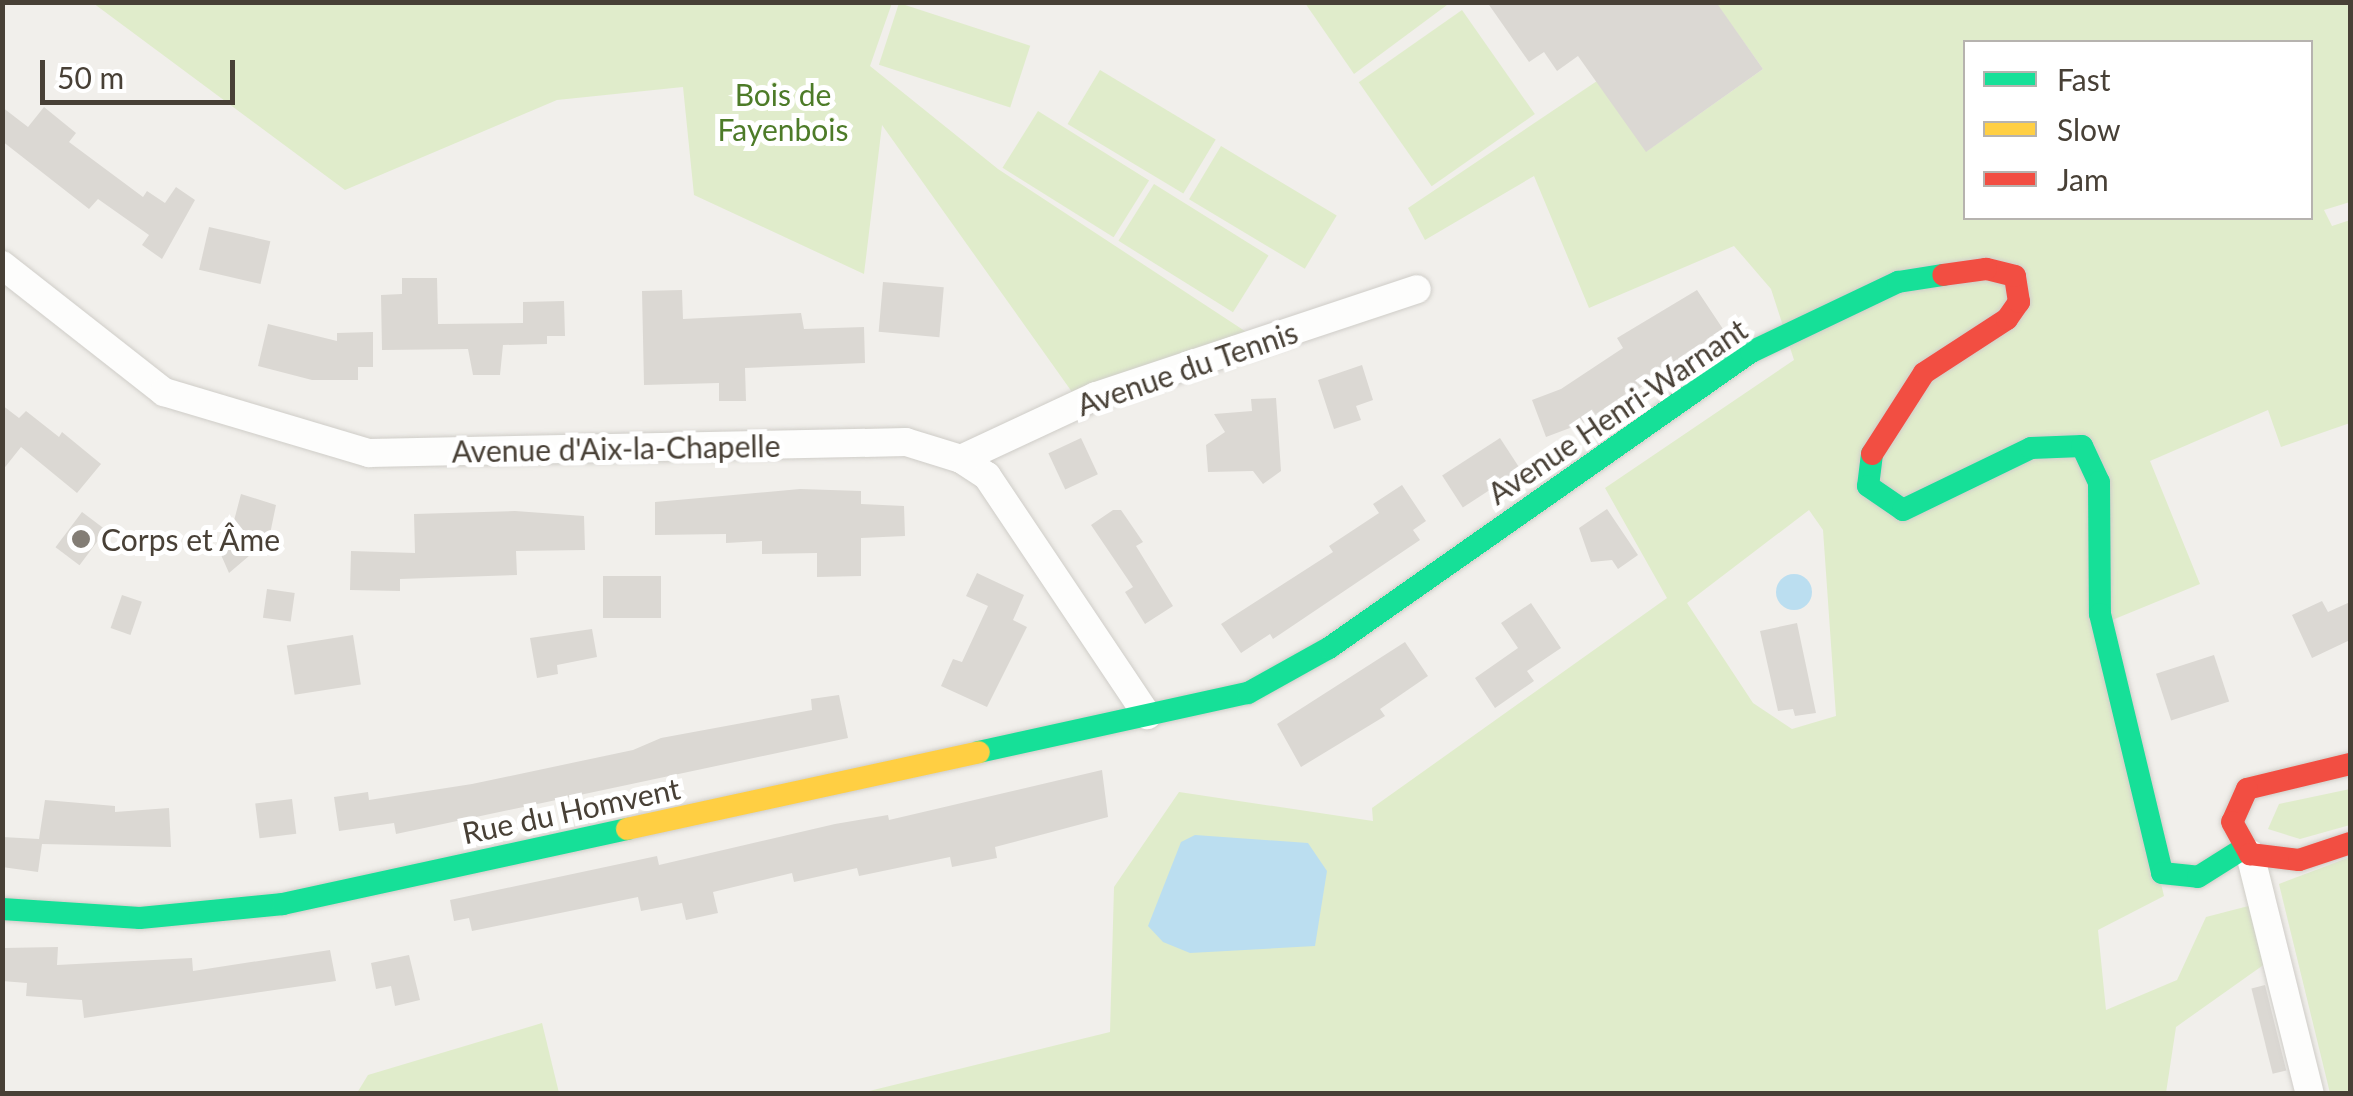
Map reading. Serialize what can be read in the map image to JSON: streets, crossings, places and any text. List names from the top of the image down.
{
  "streets": {
    "street": [
      "Avenue du Tennis",
      "Avenue Henri-Warnant",
      "Avenue d'Aix-la-Chapelle",
      "Rue du Homvent"
    ]
  },
  "crossings": [
    ["Avenue du Tennis", "Avenue d'Aix-la-Chapelle"],
    ["Avenue Henri-Warnant", "Avenue d'Aix-la-Chapelle"],
    ["Avenue Henri-Warnant", "Rue du Homvent"],
    ["Avenue d'Aix-la-Chapelle", "Rue du Homvent"]
  ],
  "parks": ["Bois de Fayenbois"],
  "places": ["Corps et Âme"],
  "legend": ["Fast", "Slow", "Jam"],
  "scale_bar": "50 m"
}
